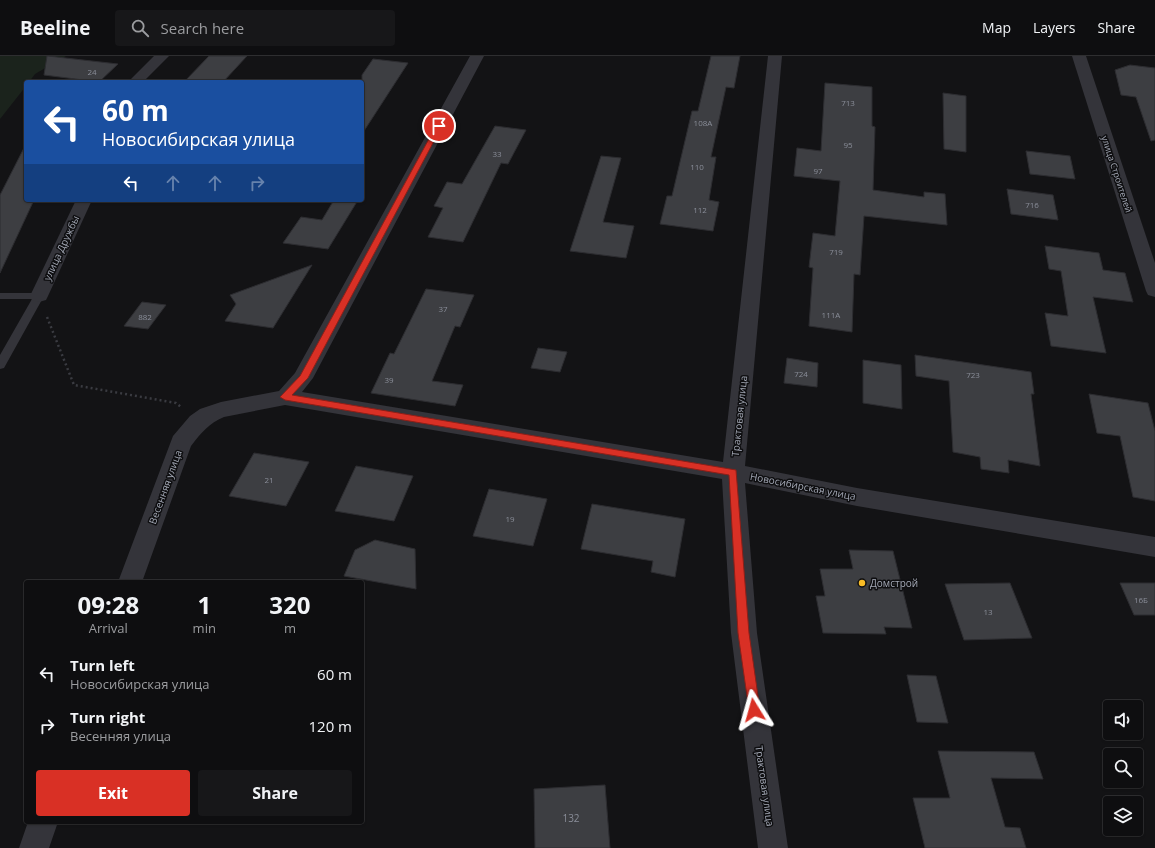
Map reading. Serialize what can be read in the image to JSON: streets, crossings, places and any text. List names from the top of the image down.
{
  "streets": {
    "street": [
      "улица Строителей",
      "улица Дружбы",
      "Трактовая улица",
      "Новосибирская улица",
      "Весенняя улица"
    ]
  },
  "crossings": [
    ["Трактовая улица", "Новосибирская улица"],
    ["Новосибирская улица", "Весенняя улица"]
  ],
  "places": ["Домстрой"],
  "house_numbers": [
    "24",
    "713",
    "108А",
    "95",
    "33",
    "110",
    "97",
    "716",
    "112",
    "719",
    "37",
    "111А",
    "882",
    "724",
    "723",
    "39",
    "21",
    "19",
    "16Б",
    "13",
    "132"
  ],
  "page": {
    "header": "Beeline",
    "search": "Search here",
    "nav": ["Map", "Layers", "Share"],
    "turn": ["60 m", "Новосибирская улица"],
    "eta": [
      "09:28",
      "Arrival",
      "1",
      "min",
      "320",
      "m"
    ],
    "list": [
      {
        "name": "Turn left",
        "note": "Новосибирская улица",
        "value": "60 m"
      },
      {
        "name": "Turn right",
        "note": "Весенняя улица",
        "value": "120 m"
      }
    ],
    "buttons": ["Exit", "Share"]
  }
}
